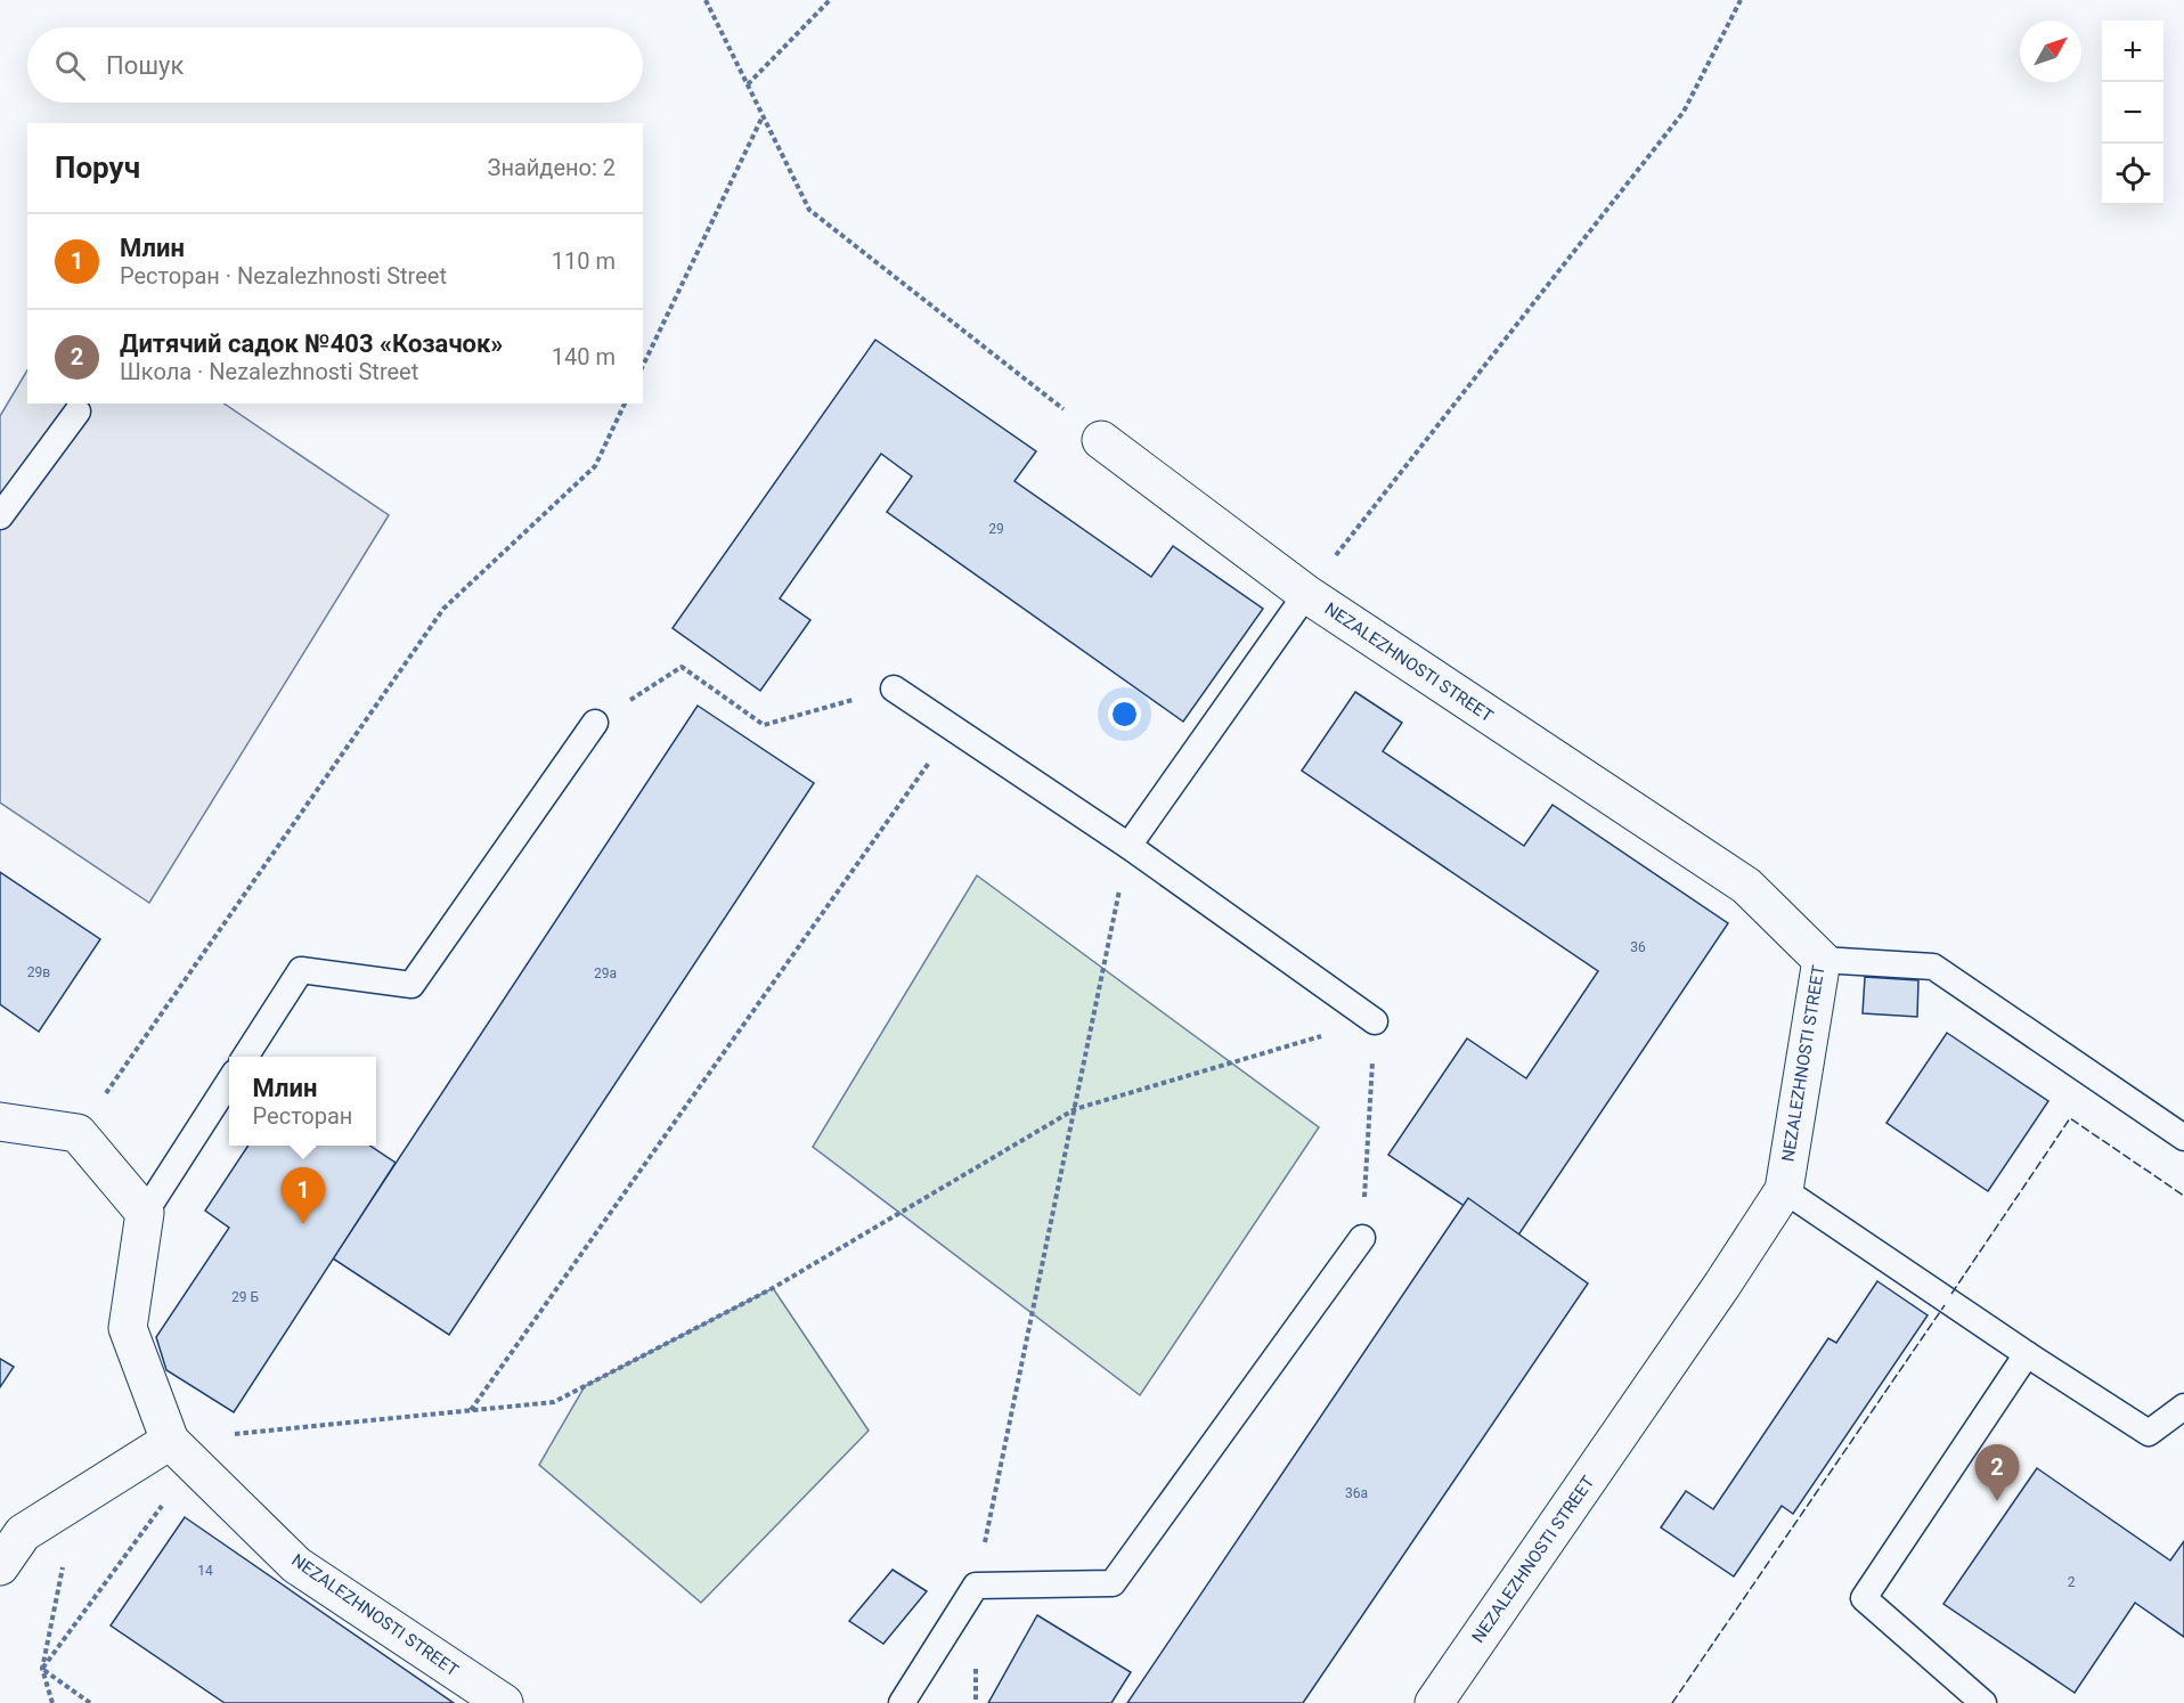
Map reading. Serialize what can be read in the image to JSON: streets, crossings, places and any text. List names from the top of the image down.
{
  "streets": {
    "street": ["NEZALEZHNOSTI STREET"]
  },
  "house_numbers": [
    "29",
    "36",
    "29в",
    "29а",
    "29 Б",
    "36а",
    "14",
    "2"
  ],
  "north": "top right",
  "page": {
    "map_buttons": ["+", "−"],
    "search": "Пошук",
    "heading": ["Поруч", "Знайдено: 2"],
    "list": [
      {
        "mark": "1",
        "name": "Млин",
        "note": "Ресторан · Nezalezhnosti Street",
        "value": "110 m"
      },
      {
        "mark": "2",
        "name": "Дитячий садок №403 «Козачок»",
        "note": "Школа · Nezalezhnosti Street",
        "value": "140 m"
      }
    ],
    "popup": ["Млин", "Ресторан"],
    "pins": ["1", "2"]
  }
}
